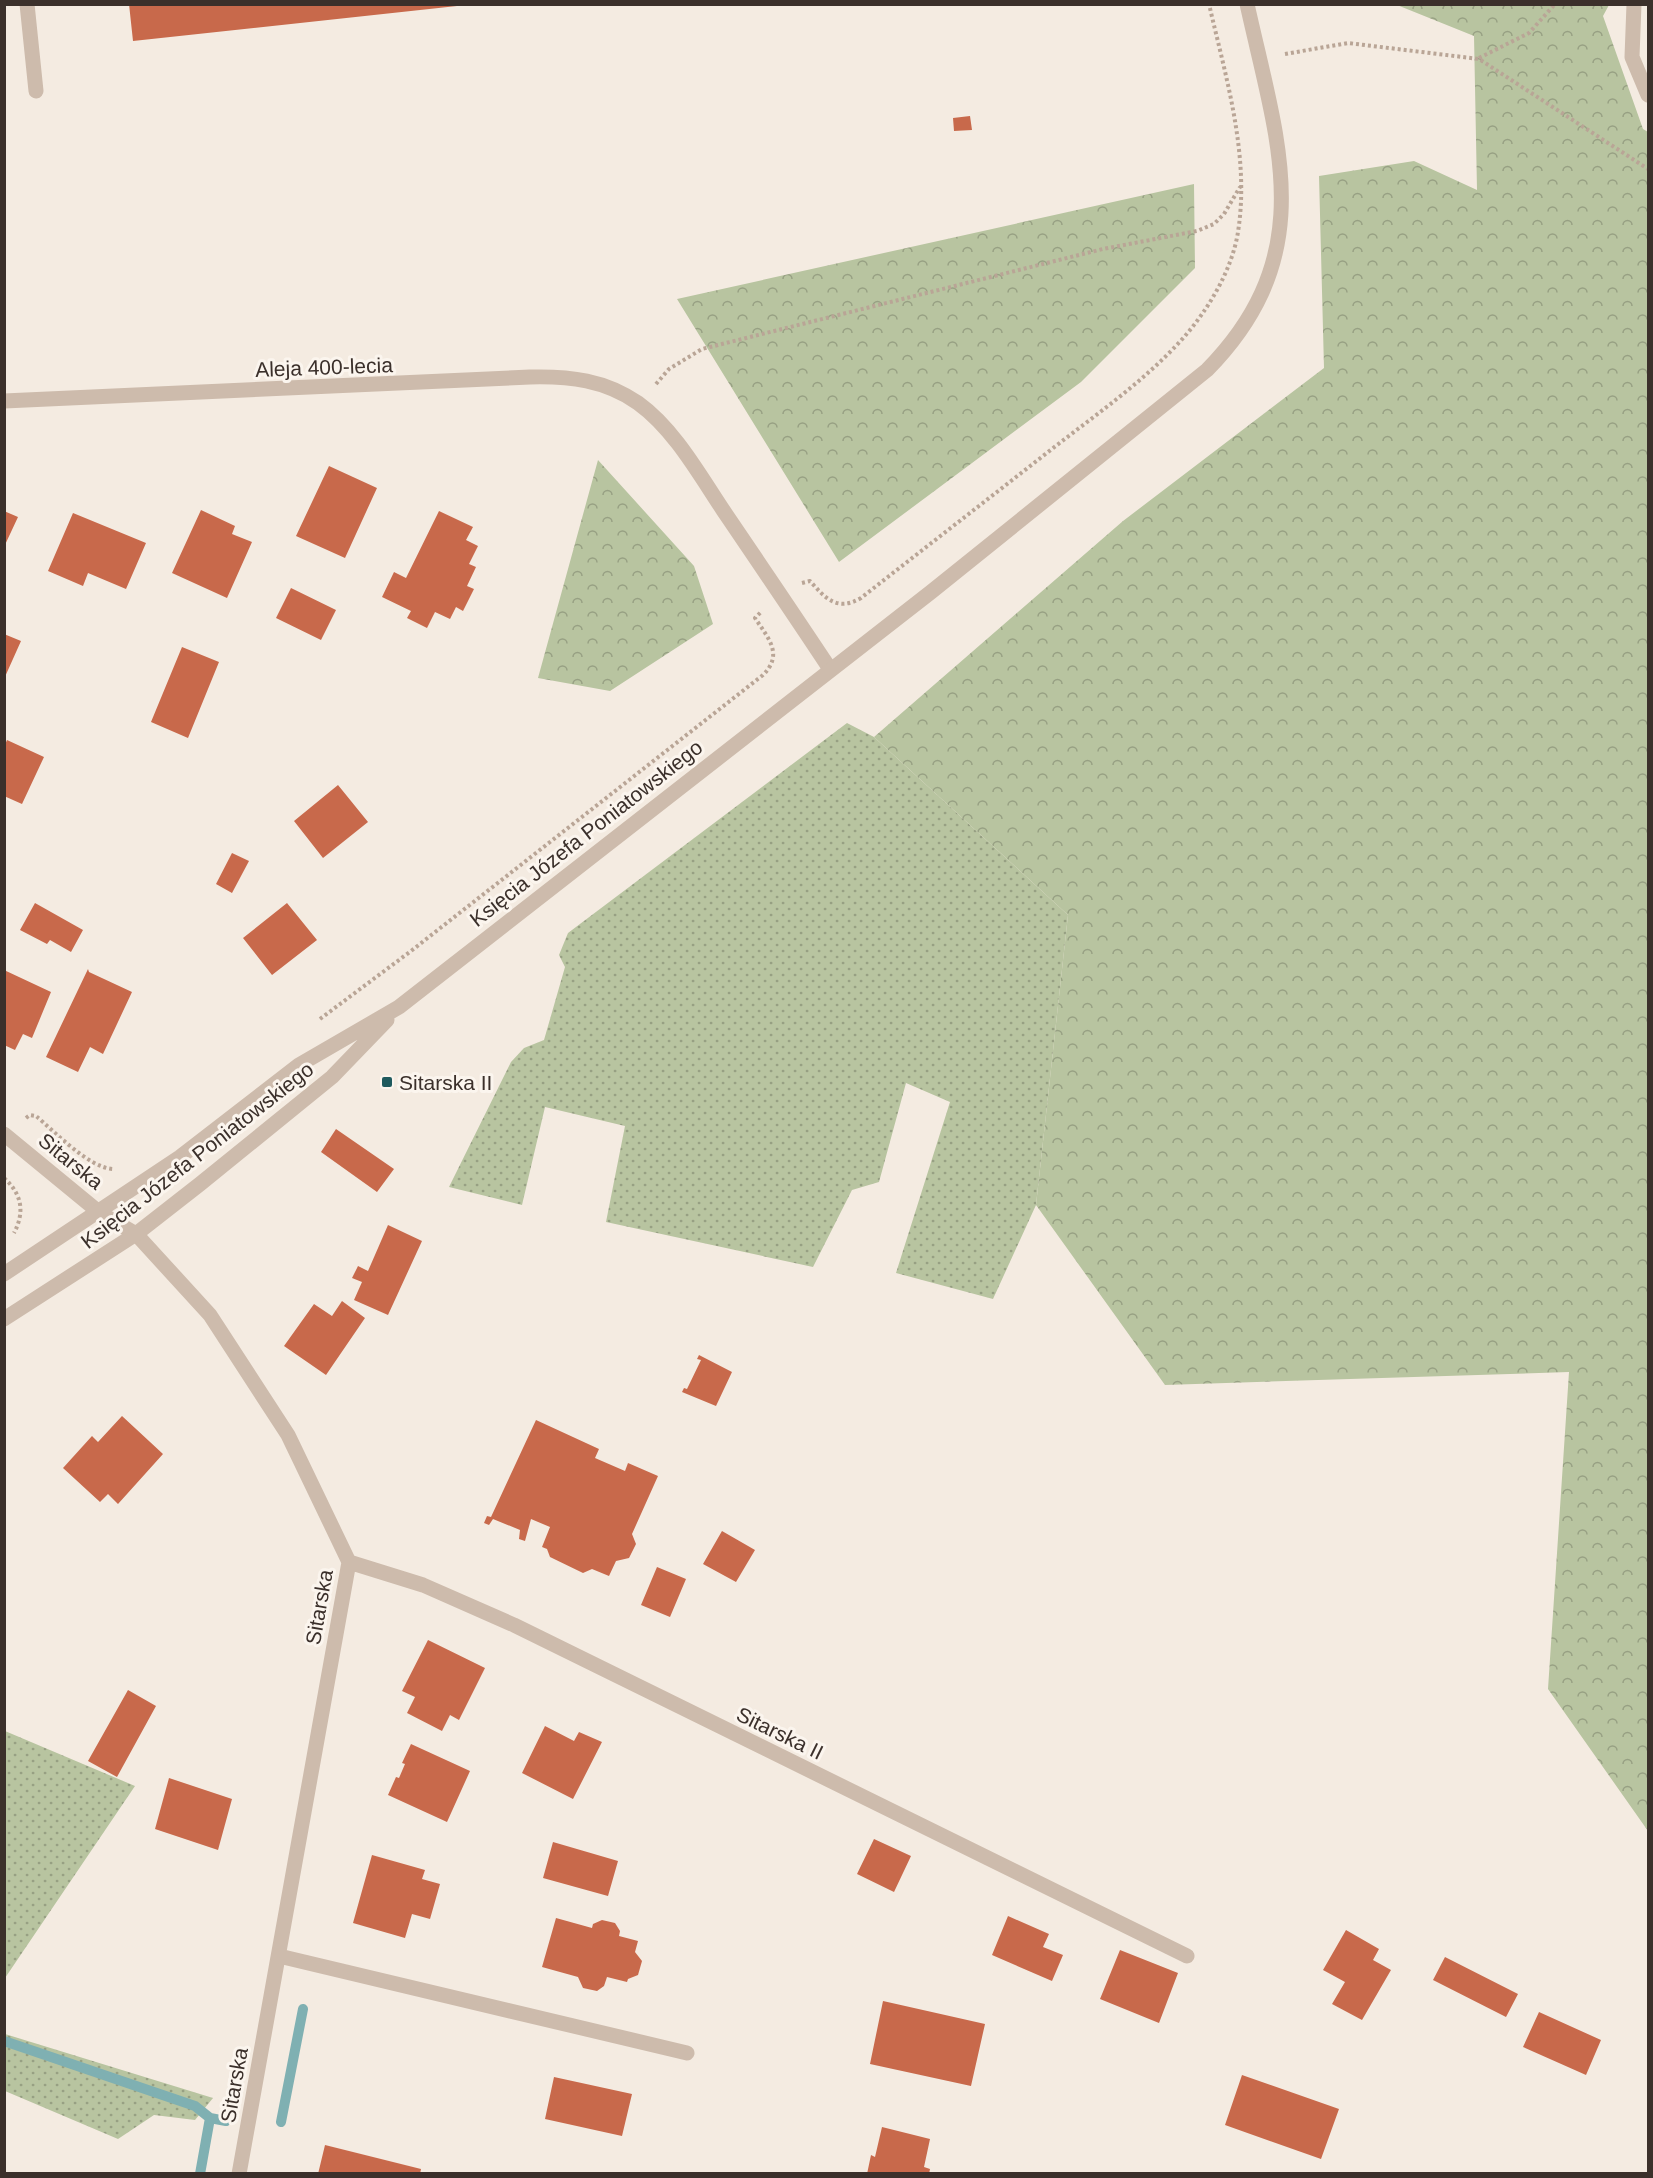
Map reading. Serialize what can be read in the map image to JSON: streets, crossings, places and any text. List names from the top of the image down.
{
  "streets": {
    "street": [
      "Aleja 400-lecia",
      "Księcia Józefa Poniatowskiego",
      "Sitarska",
      "Sitarska II"
    ]
  },
  "crossings": [
    ["Aleja 400-lecia", "Księcia Józefa Poniatowskiego"],
    ["Księcia Józefa Poniatowskiego", "Sitarska"],
    ["Sitarska", "Sitarska II"]
  ],
  "places": {
    "transit": ["Sitarska II"]
  }
}
